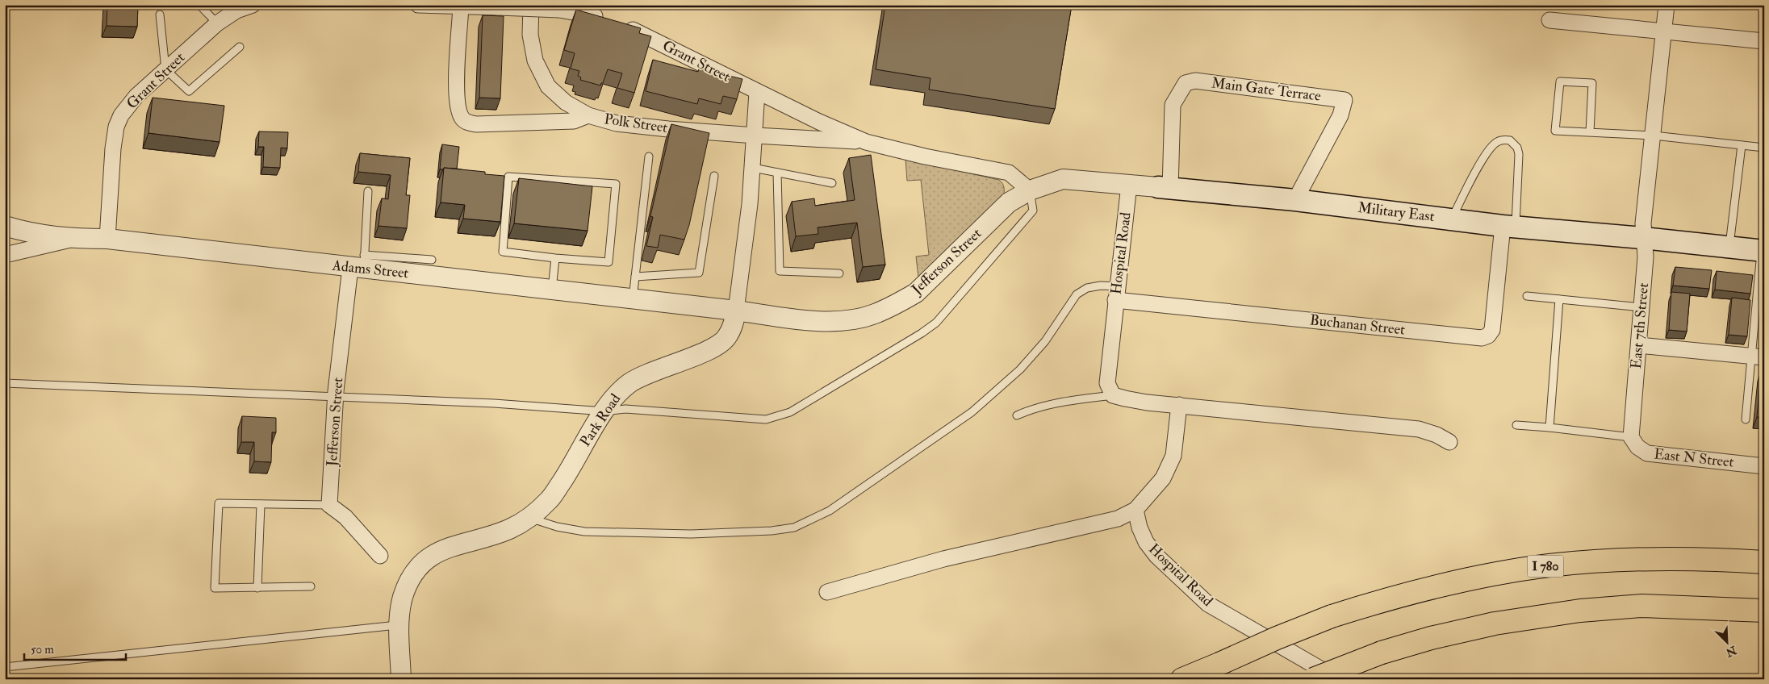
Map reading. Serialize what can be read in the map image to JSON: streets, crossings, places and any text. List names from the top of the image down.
{
  "streets": {
    "highway": ["I 780"],
    "main road": ["Military East"],
    "street": [
      "Grant Street",
      "Main Gate Terrace",
      "Polk Street",
      "Hospital Road",
      "Jefferson Street",
      "Adams Street",
      "Buchanan Street",
      "East 7th Street",
      "Park Road",
      "East N Street"
    ]
  },
  "crossings": [
    ["Grant Street", "Polk Street"],
    ["Grant Street", "Military East"],
    ["Grant Street", "Jefferson Street"],
    ["Grant Street", "Adams Street"],
    ["Grant Street", "Park Road"],
    ["Main Gate Terrace", "Military East"],
    ["Polk Street", "Park Road"],
    ["Military East", "Hospital Road"],
    ["Military East", "Jefferson Street"],
    ["Military East", "Buchanan Street"],
    ["Military East", "East 7th Street"],
    ["Hospital Road", "Buchanan Street"],
    ["Jefferson Street", "Adams Street"],
    ["Jefferson Street", "Park Road"],
    ["Adams Street", "Park Road"],
    ["East 7th Street", "East N Street"]
  ],
  "scale_bar": "50 m",
  "north": "bottom right"
}
